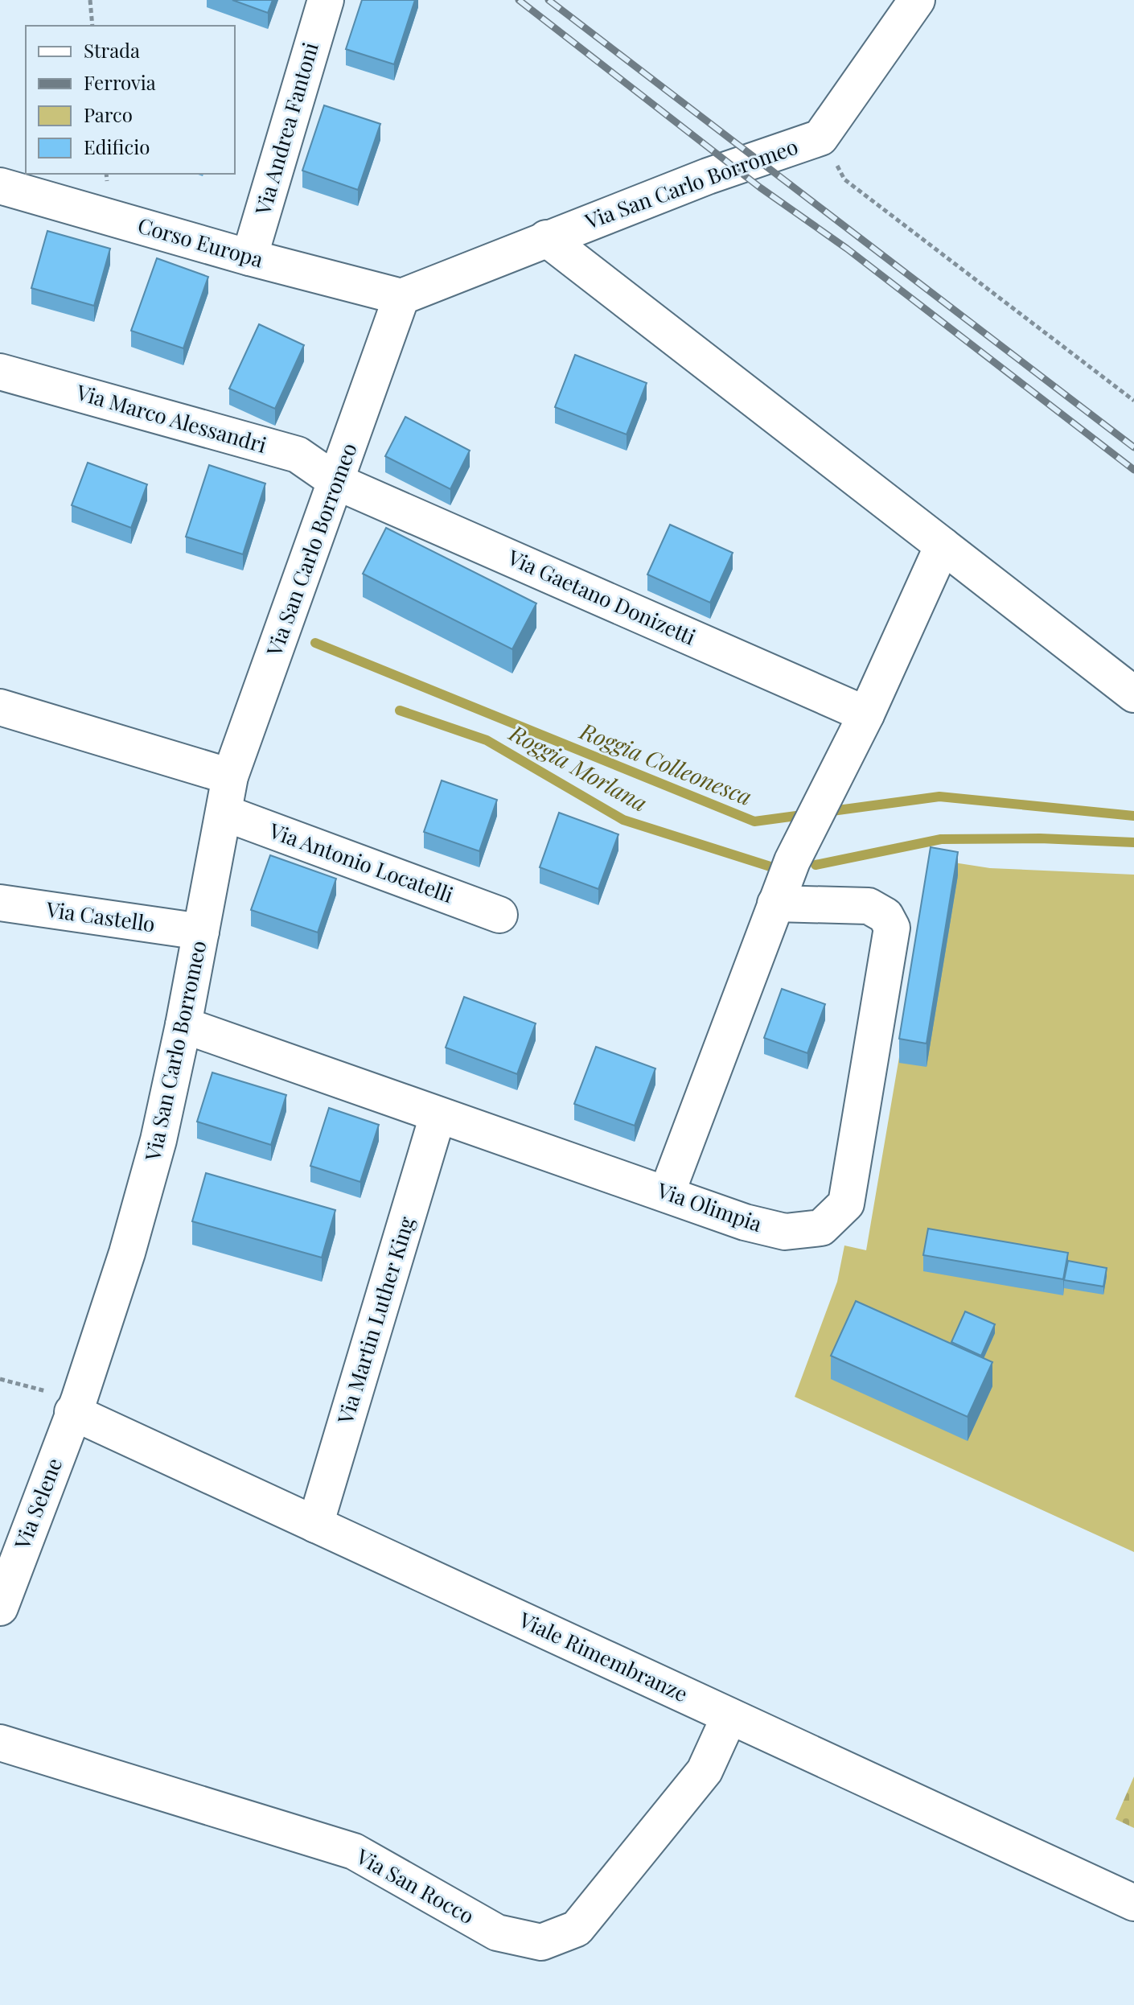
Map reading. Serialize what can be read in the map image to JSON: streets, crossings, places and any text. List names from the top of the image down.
{
  "streets": {
    "street": [
      "Via Andrea Fantoni",
      "Via San Carlo Borromeo",
      "Corso Europa",
      "Via Marco Alessandri",
      "Via Gaetano Donizetti",
      "Via Antonio Locatelli",
      "Via Castello",
      "Via Olimpia",
      "Via Martin Luther King",
      "Via Selene",
      "Viale Rimembranze",
      "Via San Rocco"
    ]
  },
  "crossings": [
    ["Via Andrea Fantoni", "Corso Europa"],
    ["Via San Carlo Borromeo", "Corso Europa"],
    ["Via San Carlo Borromeo", "Via Marco Alessandri"],
    ["Via San Carlo Borromeo", "Via Gaetano Donizetti"],
    ["Via San Carlo Borromeo", "Via Antonio Locatelli"],
    ["Via San Carlo Borromeo", "Via Castello"],
    ["Via San Carlo Borromeo", "Via Olimpia"],
    ["Via San Carlo Borromeo", "Via Selene"],
    ["Via San Carlo Borromeo", "Viale Rimembranze"],
    ["Via Marco Alessandri", "Via Gaetano Donizetti"],
    ["Via Olimpia", "Via Martin Luther King"],
    ["Via Martin Luther King", "Viale Rimembranze"],
    ["Via Selene", "Viale Rimembranze"],
    ["Viale Rimembranze", "Via San Rocco"]
  ],
  "water": ["Roggia Colleonesca", "Roggia Morlana"],
  "legend": [
    "Strada",
    "Ferrovia",
    "Parco",
    "Edificio"
  ]
}
